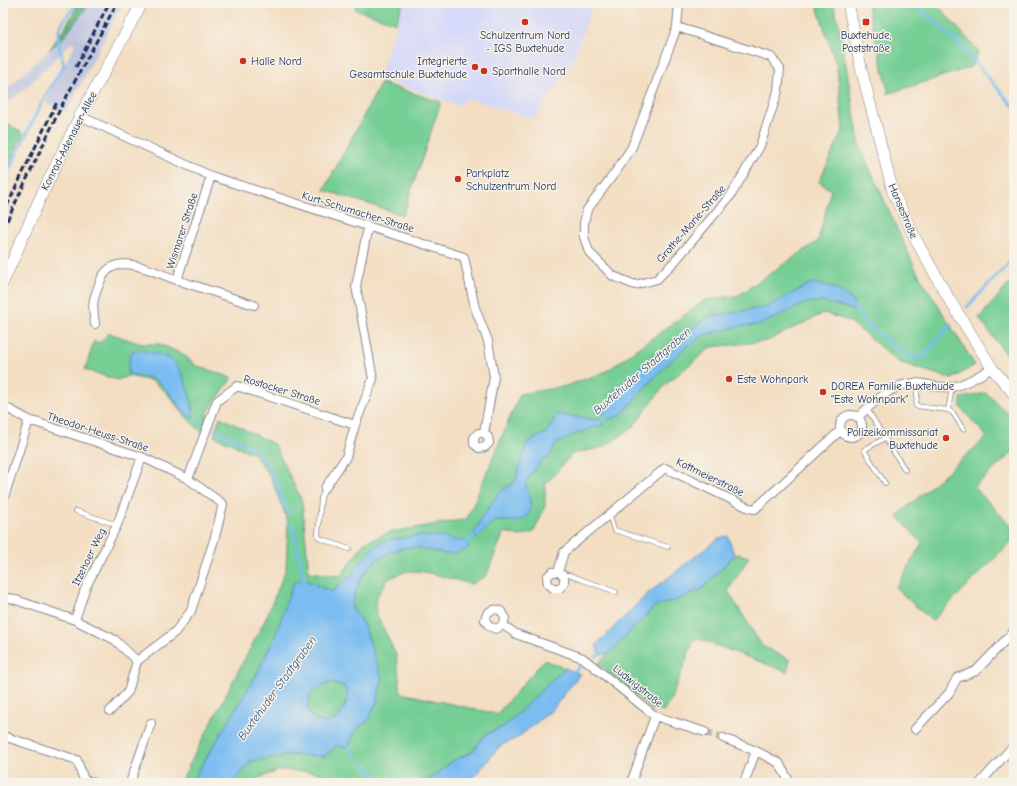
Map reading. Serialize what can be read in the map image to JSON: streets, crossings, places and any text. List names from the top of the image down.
{
  "streets": {
    "street": [
      "Konrad-Adenauer-Allee",
      "Hansestraße",
      "Kurt-Schumacher-Straße",
      "Grothe-Marie-Straße",
      "Wismarer Straße",
      "Rostocker Straße",
      "Theodor-Heuss-Straße",
      "Kottmeierstraße",
      "Itzehoer Weg",
      "Ludwigstraße"
    ]
  },
  "crossings": [
    ["Konrad-Adenauer-Allee", "Kurt-Schumacher-Straße"],
    ["Kurt-Schumacher-Straße", "Wismarer Straße"],
    ["Rostocker Straße", "Theodor-Heuss-Straße"],
    ["Theodor-Heuss-Straße", "Itzehoer Weg"]
  ],
  "water": ["Buxtehuder Stadtgraben"],
  "places": {
    "other": [
      "Schulzentrum Nord - IGS Buxtehude",
      "Halle Nord",
      "Integrierte Gesamtschule Buxtehude",
      "Sporthalle Nord",
      "Parkplatz Schulzentrum Nord",
      "Este Wohnpark",
      "DOREA Familie Buxtehude \"Este Wohnpark\"",
      "Polizeikommissariat Buxtehude"
    ],
    "transit": ["Buxtehude, Poststraße"]
  }
}
